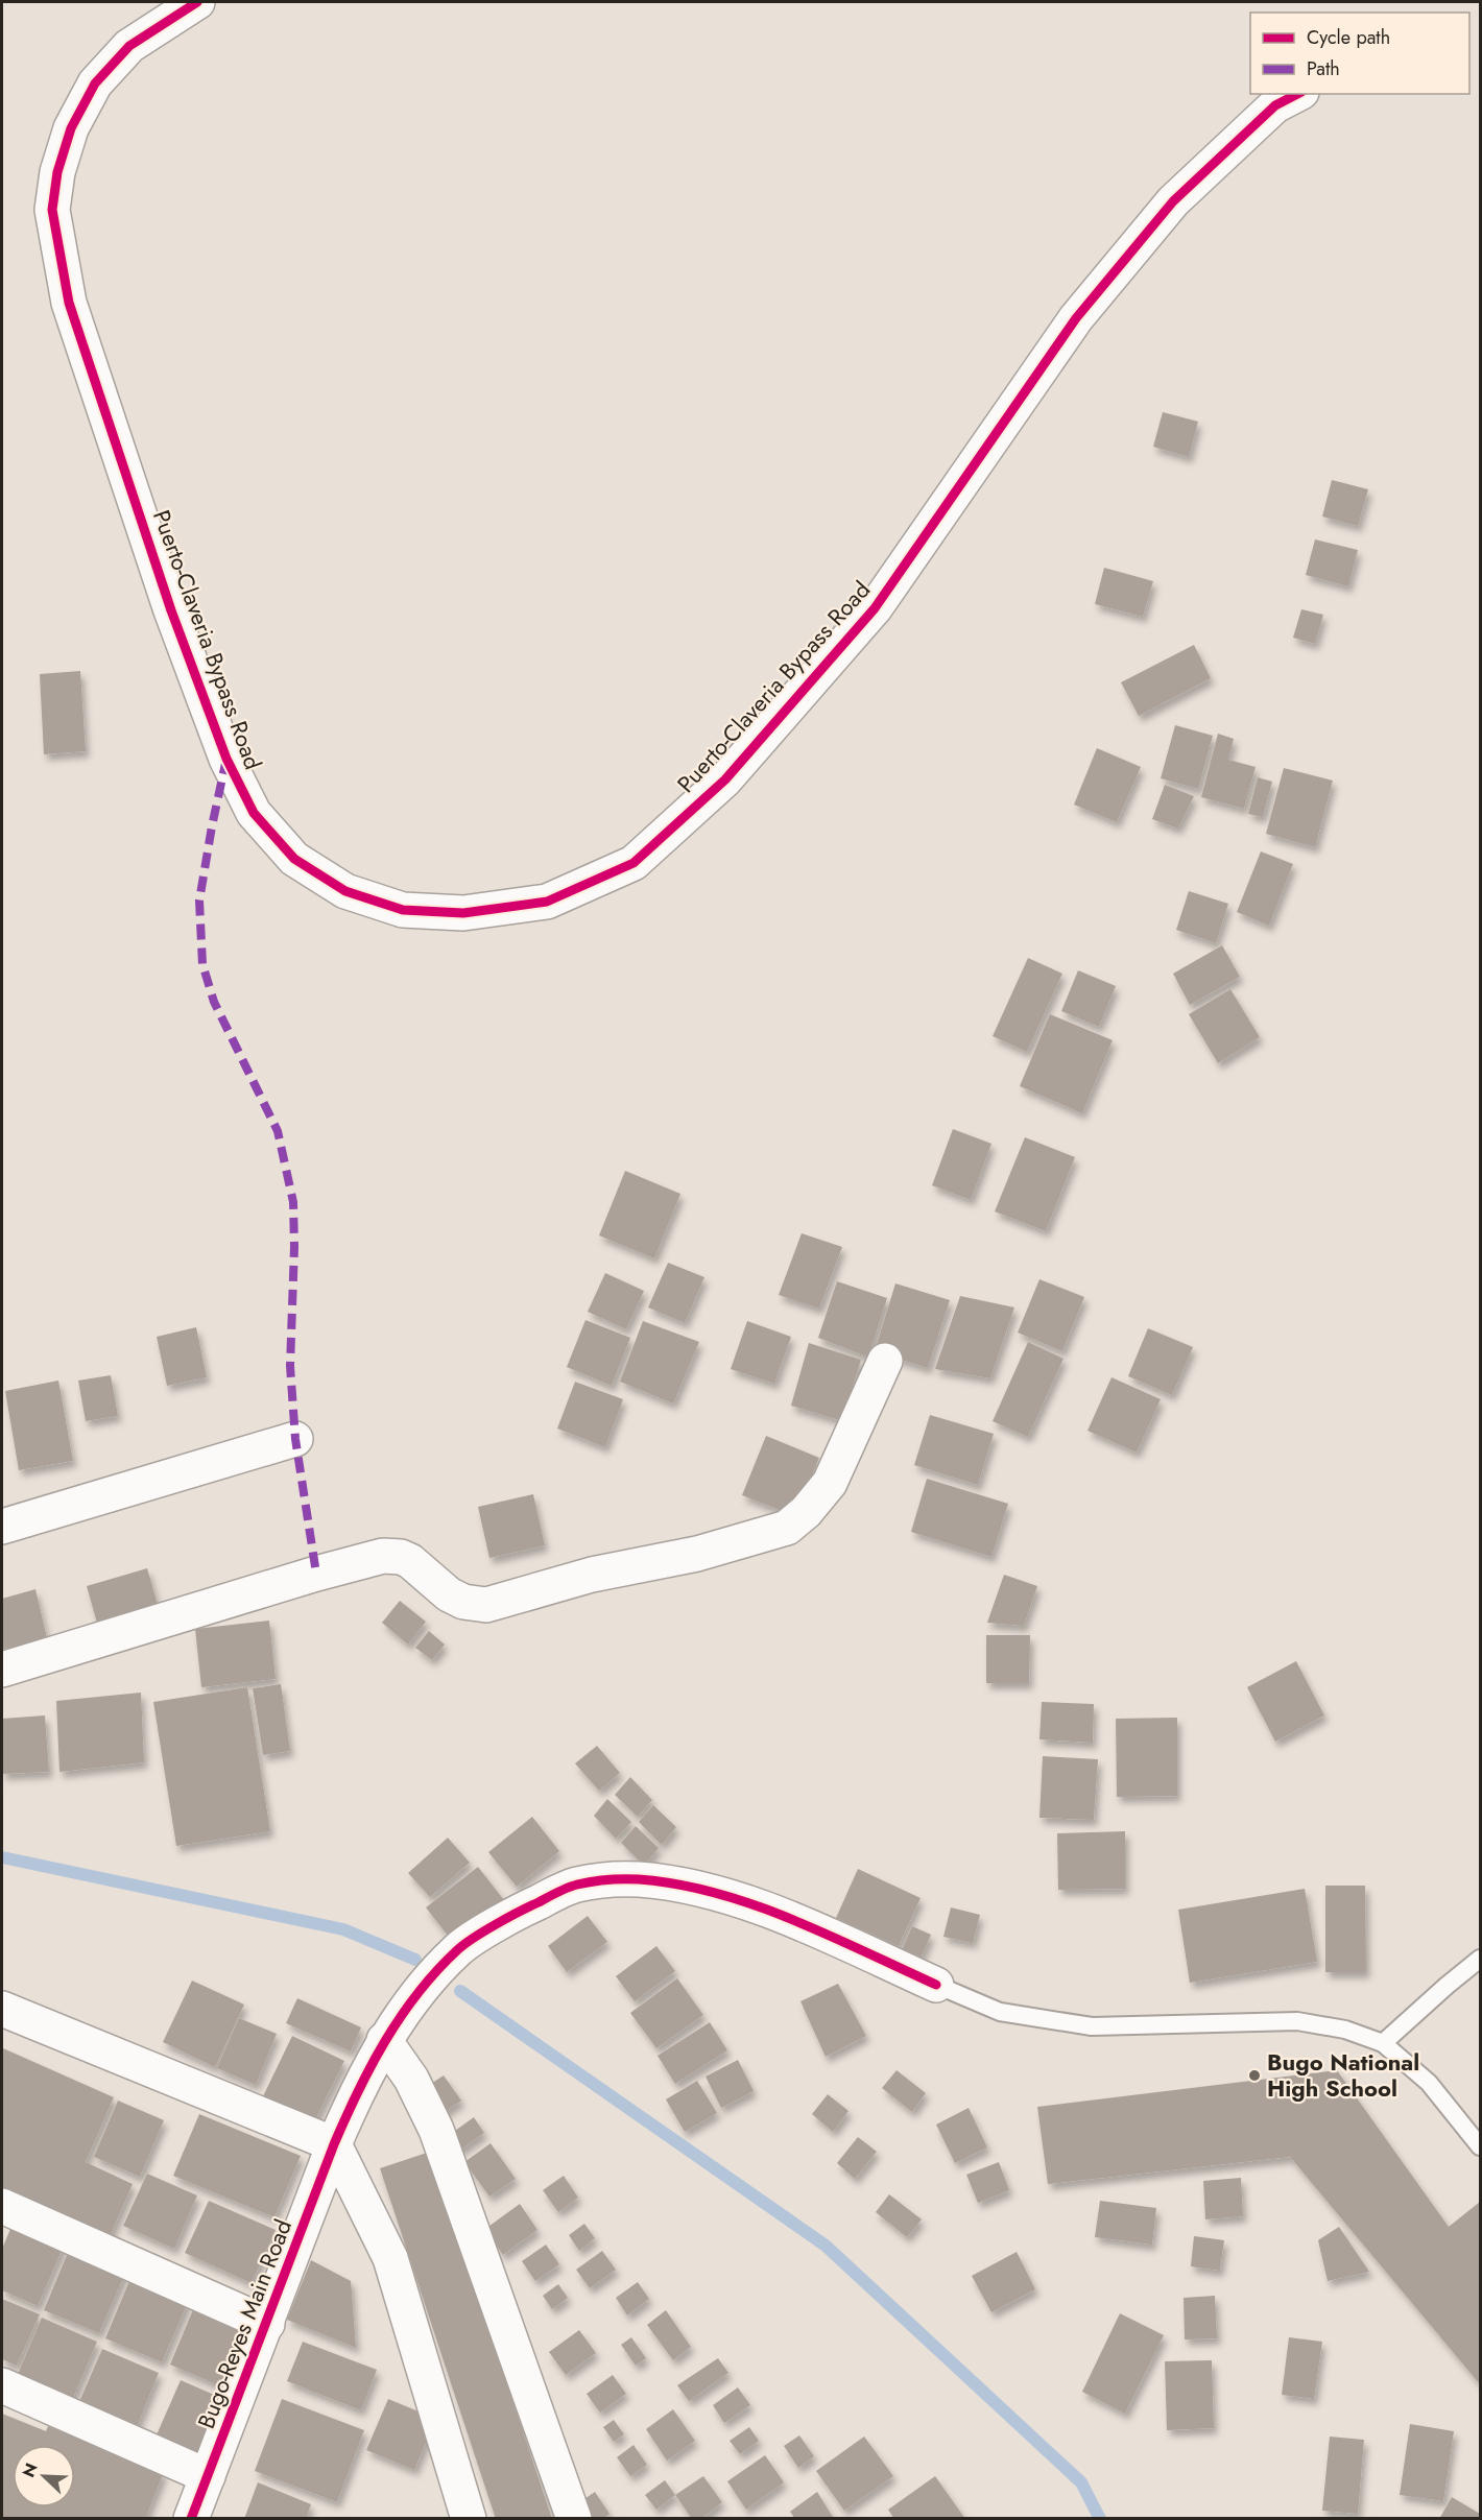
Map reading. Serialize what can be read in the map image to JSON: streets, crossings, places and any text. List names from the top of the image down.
{
  "streets": {
    "street": ["Puerto-Claveria Bypass Road", "Bugo-Reyes Main Road"]
  },
  "places": ["Bugo National High School"],
  "legend": ["Cycle path", "Path"],
  "north": "top left"
}
